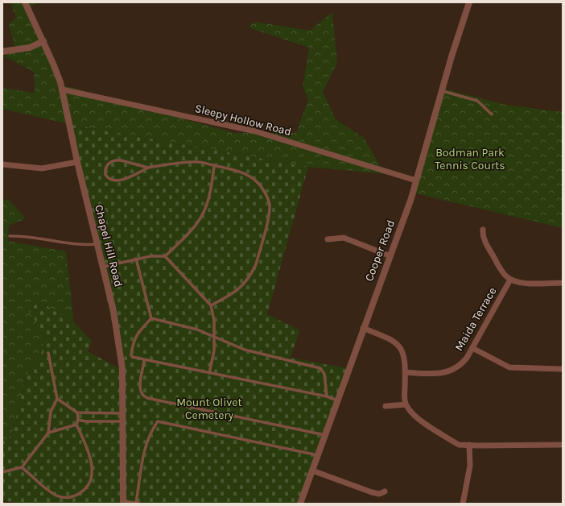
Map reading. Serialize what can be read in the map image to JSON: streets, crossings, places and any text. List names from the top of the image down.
{
  "streets": {
    "street": [
      "Sleepy Hollow Road",
      "Chapel Hill Road",
      "Cooper Road",
      "Maida Terrace"
    ]
  },
  "crossings": [
    ["Sleepy Hollow Road", "Chapel Hill Road"],
    ["Sleepy Hollow Road", "Cooper Road"]
  ],
  "parks": ["Bodman Park Tennis Courts", "Mount Olivet Cemetery"]
}
